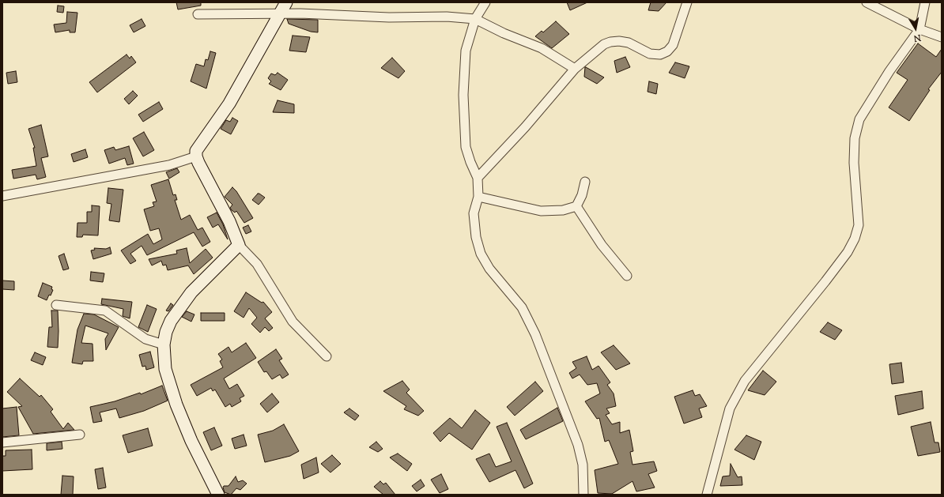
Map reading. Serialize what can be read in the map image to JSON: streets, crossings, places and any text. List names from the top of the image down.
{
  "north": "bottom"
}
